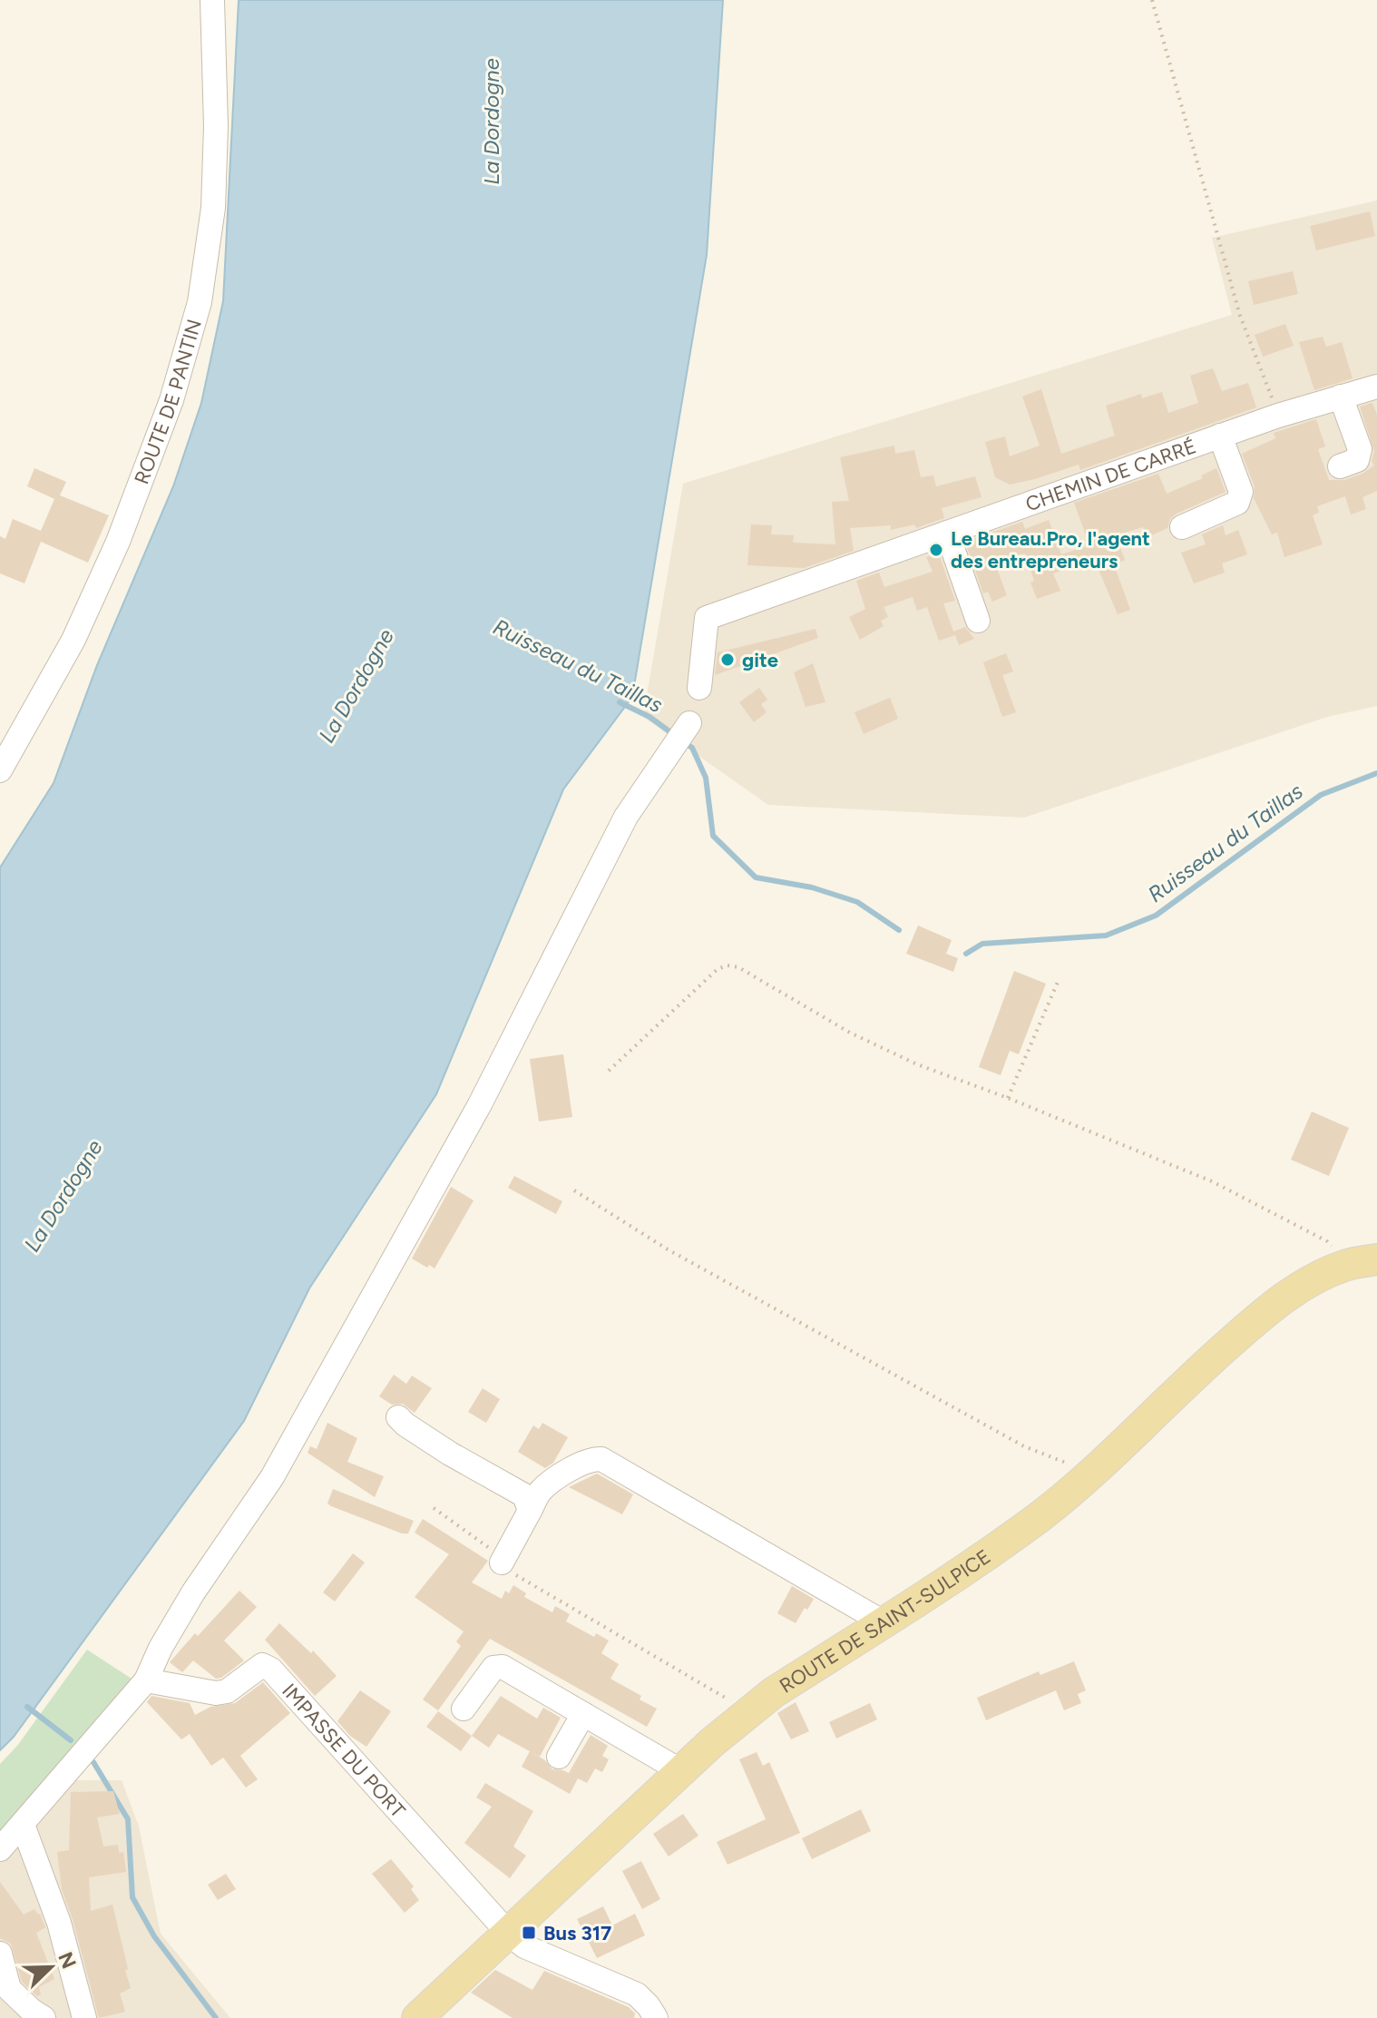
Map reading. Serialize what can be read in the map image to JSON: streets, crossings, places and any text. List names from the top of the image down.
{
  "streets": {
    "main road": ["ROUTE DE SAINT-SULPICE"],
    "street": ["ROUTE DE PANTIN", "CHEMIN DE CARRÉ", "IMPASSE DU PORT"]
  },
  "crossings": [
    ["ROUTE DE SAINT-SULPICE", "IMPASSE DU PORT"]
  ],
  "water": ["La Dordogne", "Ruisseau du Taillas"],
  "places": {
    "other": ["Le Bureau.Pro, l'agent des entrepreneurs", "gite"],
    "transit": ["Bus 317"]
  },
  "north": "top right"
}
